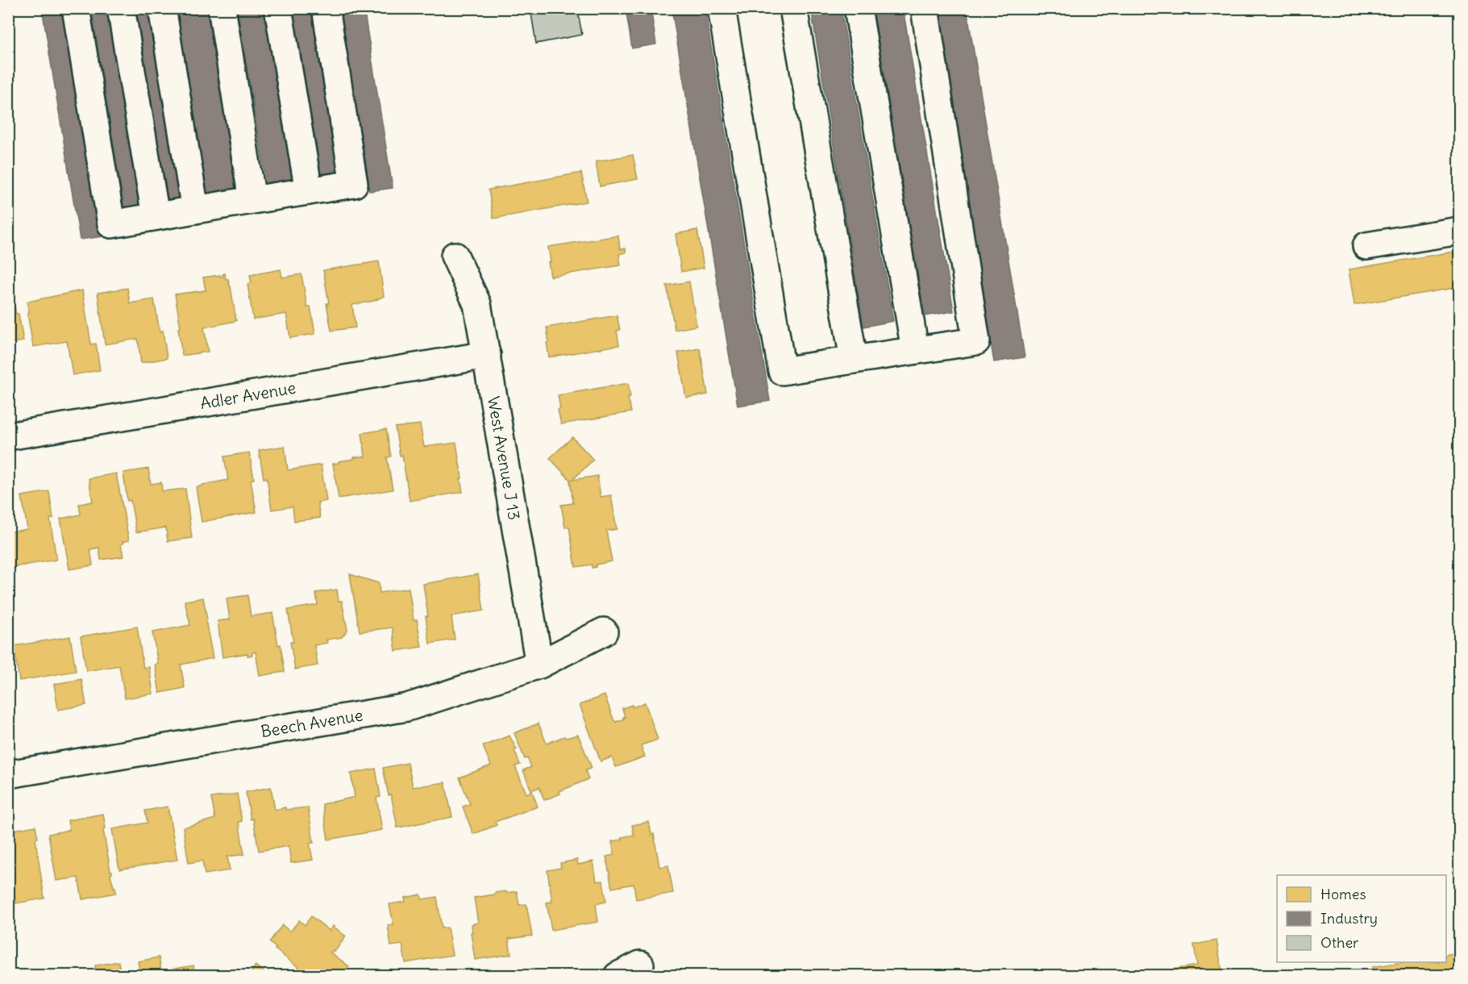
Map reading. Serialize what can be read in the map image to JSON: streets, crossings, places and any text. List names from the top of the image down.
{
  "streets": {
    "street": ["Adler Avenue", "West Avenue J 13", "Beech Avenue"]
  },
  "crossings": [
    ["Adler Avenue", "West Avenue J 13"],
    ["West Avenue J 13", "Beech Avenue"]
  ],
  "legend": ["Homes", "Industry", "Other"]
}
